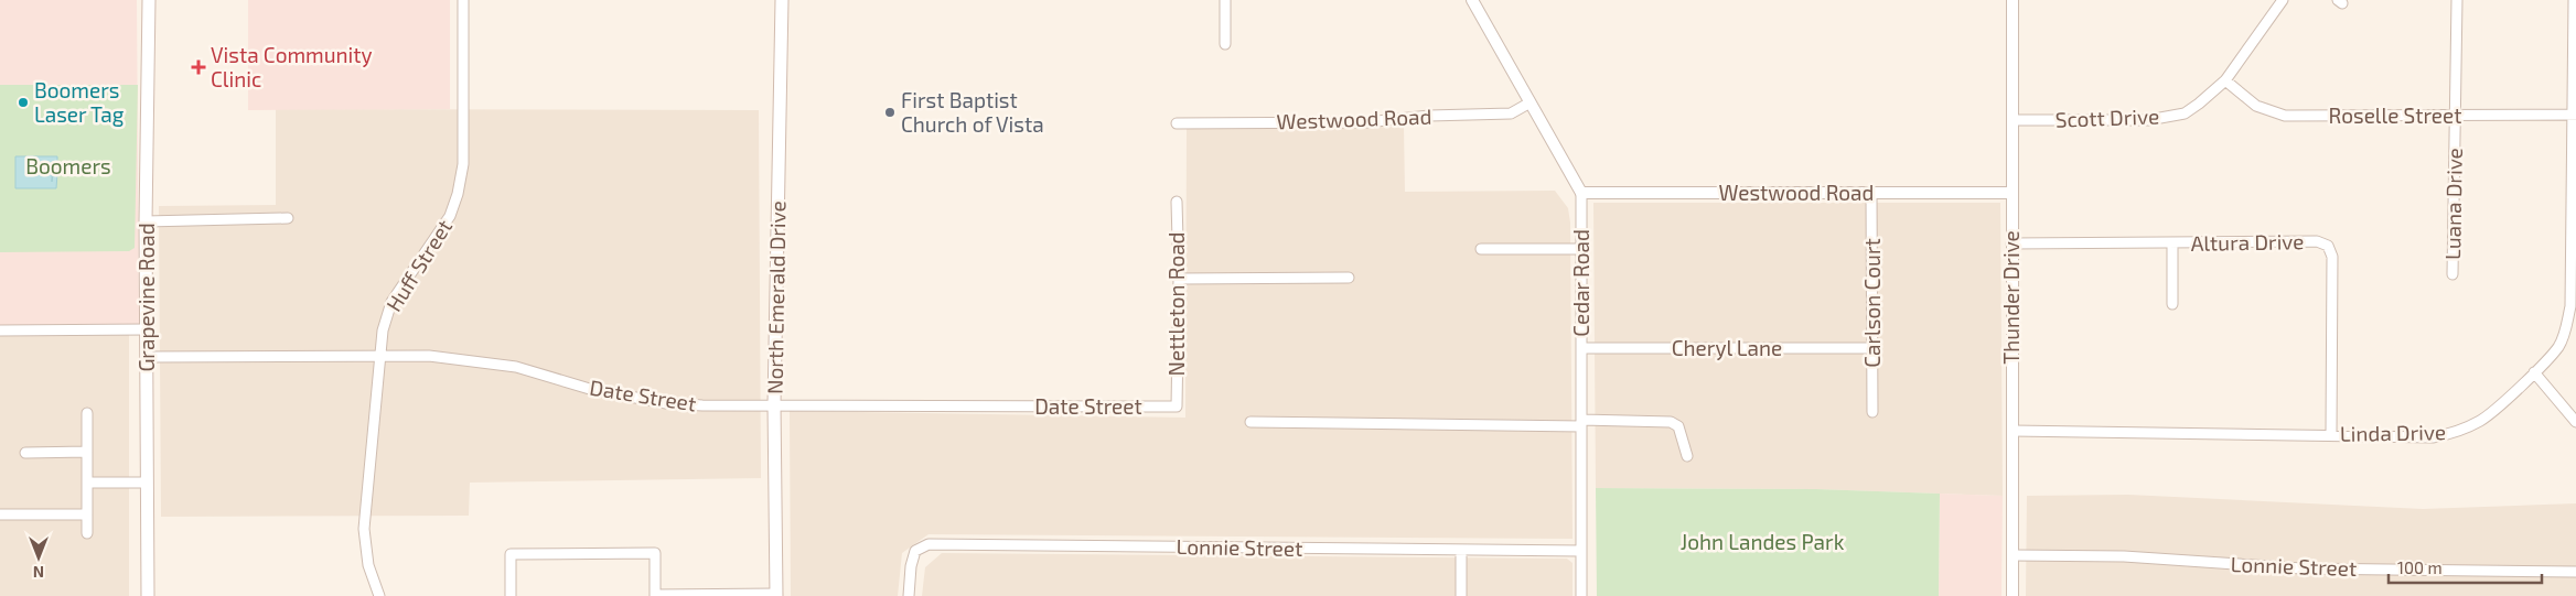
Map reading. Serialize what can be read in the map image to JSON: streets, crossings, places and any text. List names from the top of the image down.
{
  "streets": {
    "main road": ["Grapevine Road", "North Emerald Drive"],
    "street": [
      "Roselle Street",
      "Scott Drive",
      "Westwood Road",
      "Luana Drive",
      "Altura Drive",
      "Huff Street",
      "Cedar Road",
      "Thunder Drive",
      "Carlson Court",
      "Nettleton Road",
      "Cheryl Lane",
      "Date Street",
      "Linda Drive",
      "Lonnie Street"
    ]
  },
  "crossings": [
    ["Roselle Street", "Scott Drive"],
    ["Roselle Street", "Luana Drive"],
    ["Roselle Street", "Linda Drive"],
    ["Scott Drive", "Thunder Drive"],
    ["Westwood Road", "Cedar Road"],
    ["Westwood Road", "Thunder Drive"],
    ["Westwood Road", "Carlson Court"],
    ["Altura Drive", "Thunder Drive"],
    ["Altura Drive", "Linda Drive"],
    ["Huff Street", "Date Street"],
    ["Cedar Road", "Cheryl Lane"],
    ["Cedar Road", "Lonnie Street"],
    ["Grapevine Road", "Date Street"],
    ["North Emerald Drive", "Date Street"],
    ["Thunder Drive", "Linda Drive"],
    ["Thunder Drive", "Lonnie Street"],
    ["Carlson Court", "Cheryl Lane"],
    ["Nettleton Road", "Date Street"]
  ],
  "parks": ["Boomers", "John Landes Park"],
  "places": {
    "health": ["Vista Community Clinic"],
    "other": ["Boomers Laser Tag", "First Baptist Church of Vista"]
  },
  "scale_bar": "100 m",
  "north": "bottom"
}
